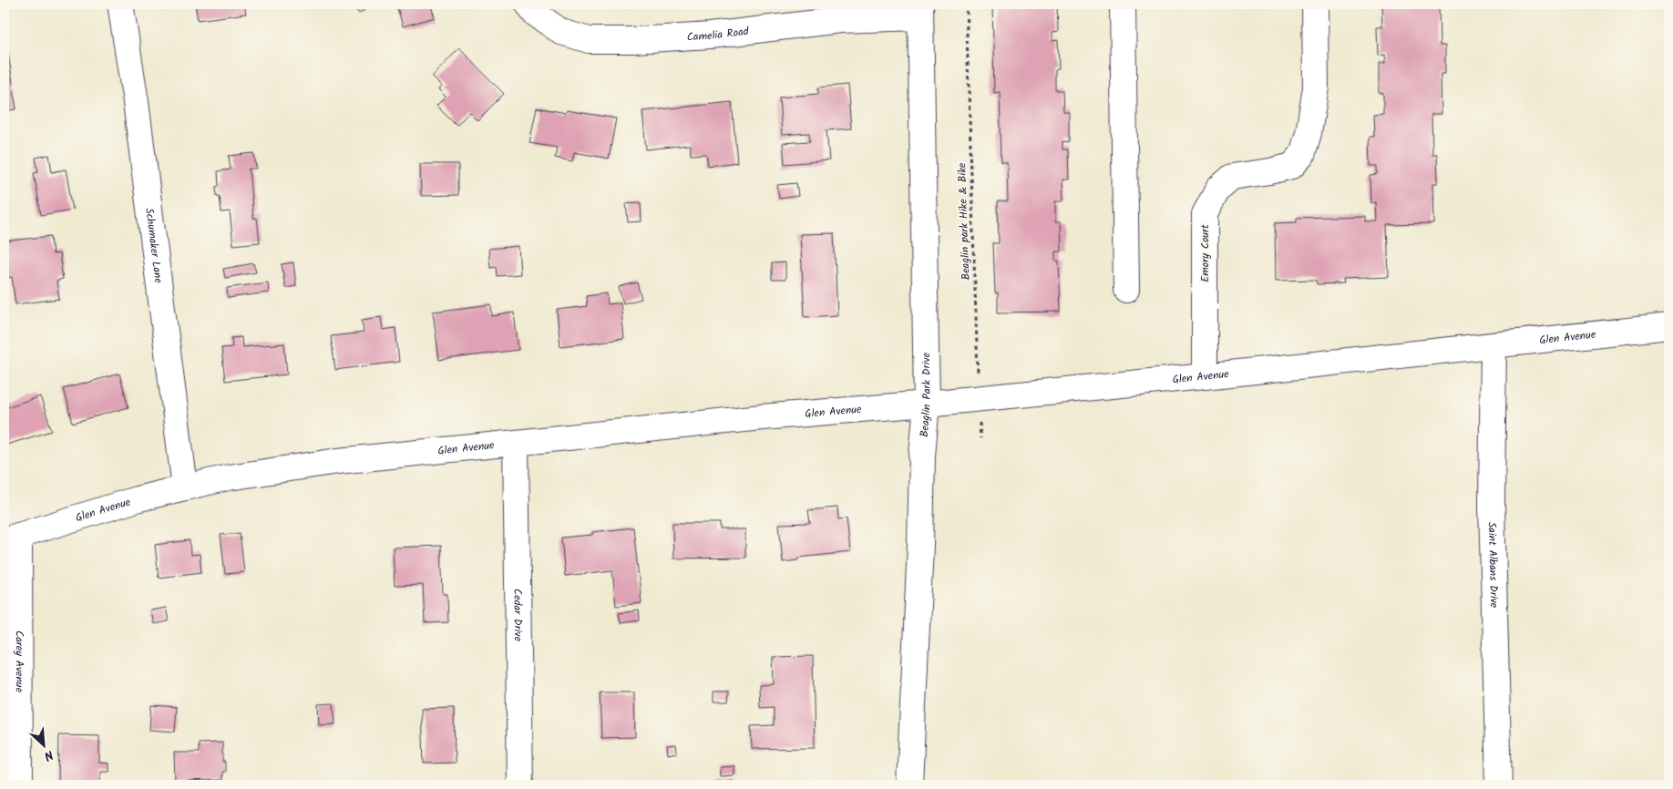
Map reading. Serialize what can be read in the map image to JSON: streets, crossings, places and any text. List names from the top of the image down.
{
  "streets": {
    "street": [
      "Camelia Road",
      "Schumaker Lane",
      "Emory Court",
      "Glen Avenue",
      "Beaglin Park Drive",
      "Saint Albans Drive",
      "Cedar Drive",
      "Carey Avenue"
    ],
    "path": ["Beaglin park Hike & Bike"]
  },
  "crossings": [
    ["Camelia Road", "Beaglin Park Drive"],
    ["Beaglin park Hike & Bike", "Glen Avenue"],
    ["Schumaker Lane", "Glen Avenue"],
    ["Emory Court", "Glen Avenue"],
    ["Glen Avenue", "Beaglin Park Drive"],
    ["Glen Avenue", "Saint Albans Drive"],
    ["Glen Avenue", "Cedar Drive"],
    ["Glen Avenue", "Carey Avenue"]
  ],
  "north": "bottom right"
}
